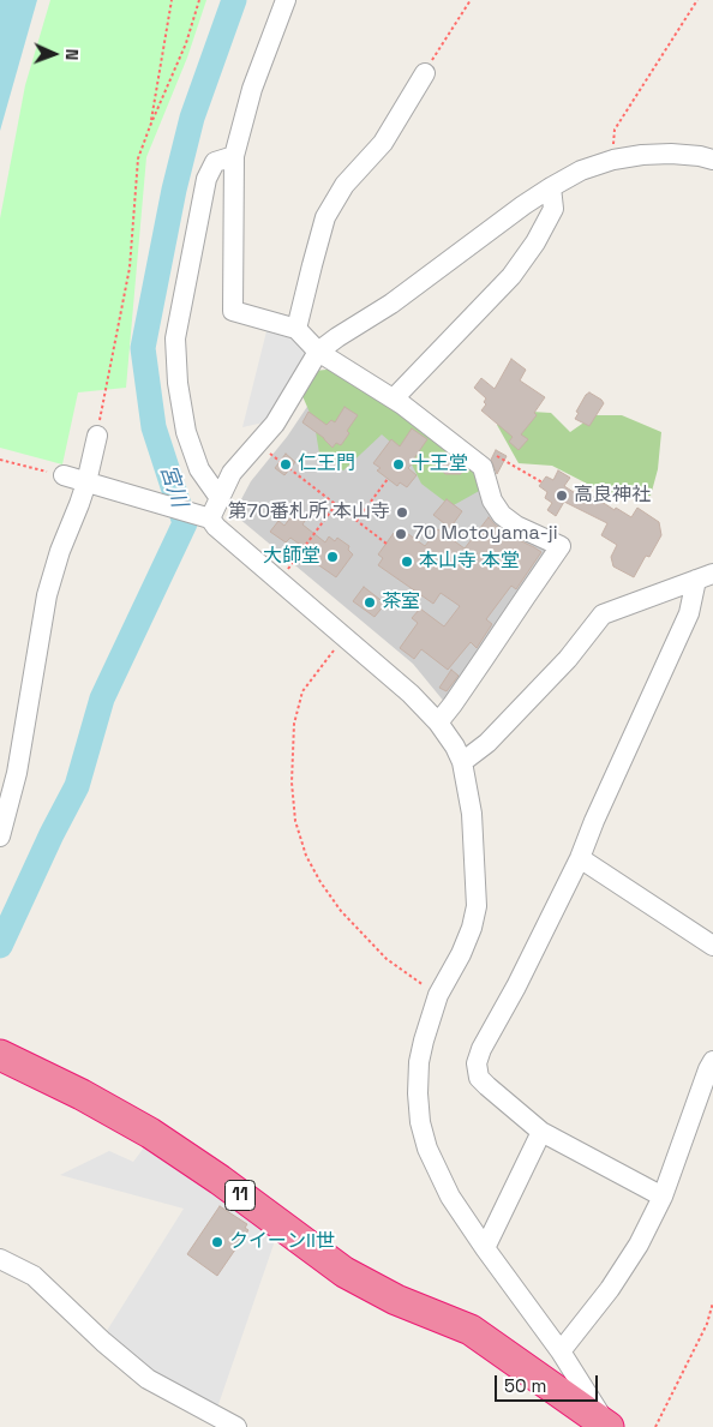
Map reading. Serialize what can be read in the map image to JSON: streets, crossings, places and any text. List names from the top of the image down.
{
  "streets": {
    "highway": ["11"]
  },
  "water": ["宮川"],
  "places": [
    "仁王門",
    "十王堂",
    "高良神社",
    "第70番札所 本山寺",
    "70 Motoyama-ji",
    "大師堂",
    "本山寺 本堂",
    "茶室",
    "クイーンII世"
  ],
  "scale_bar": "50 m",
  "north": "right"
}
